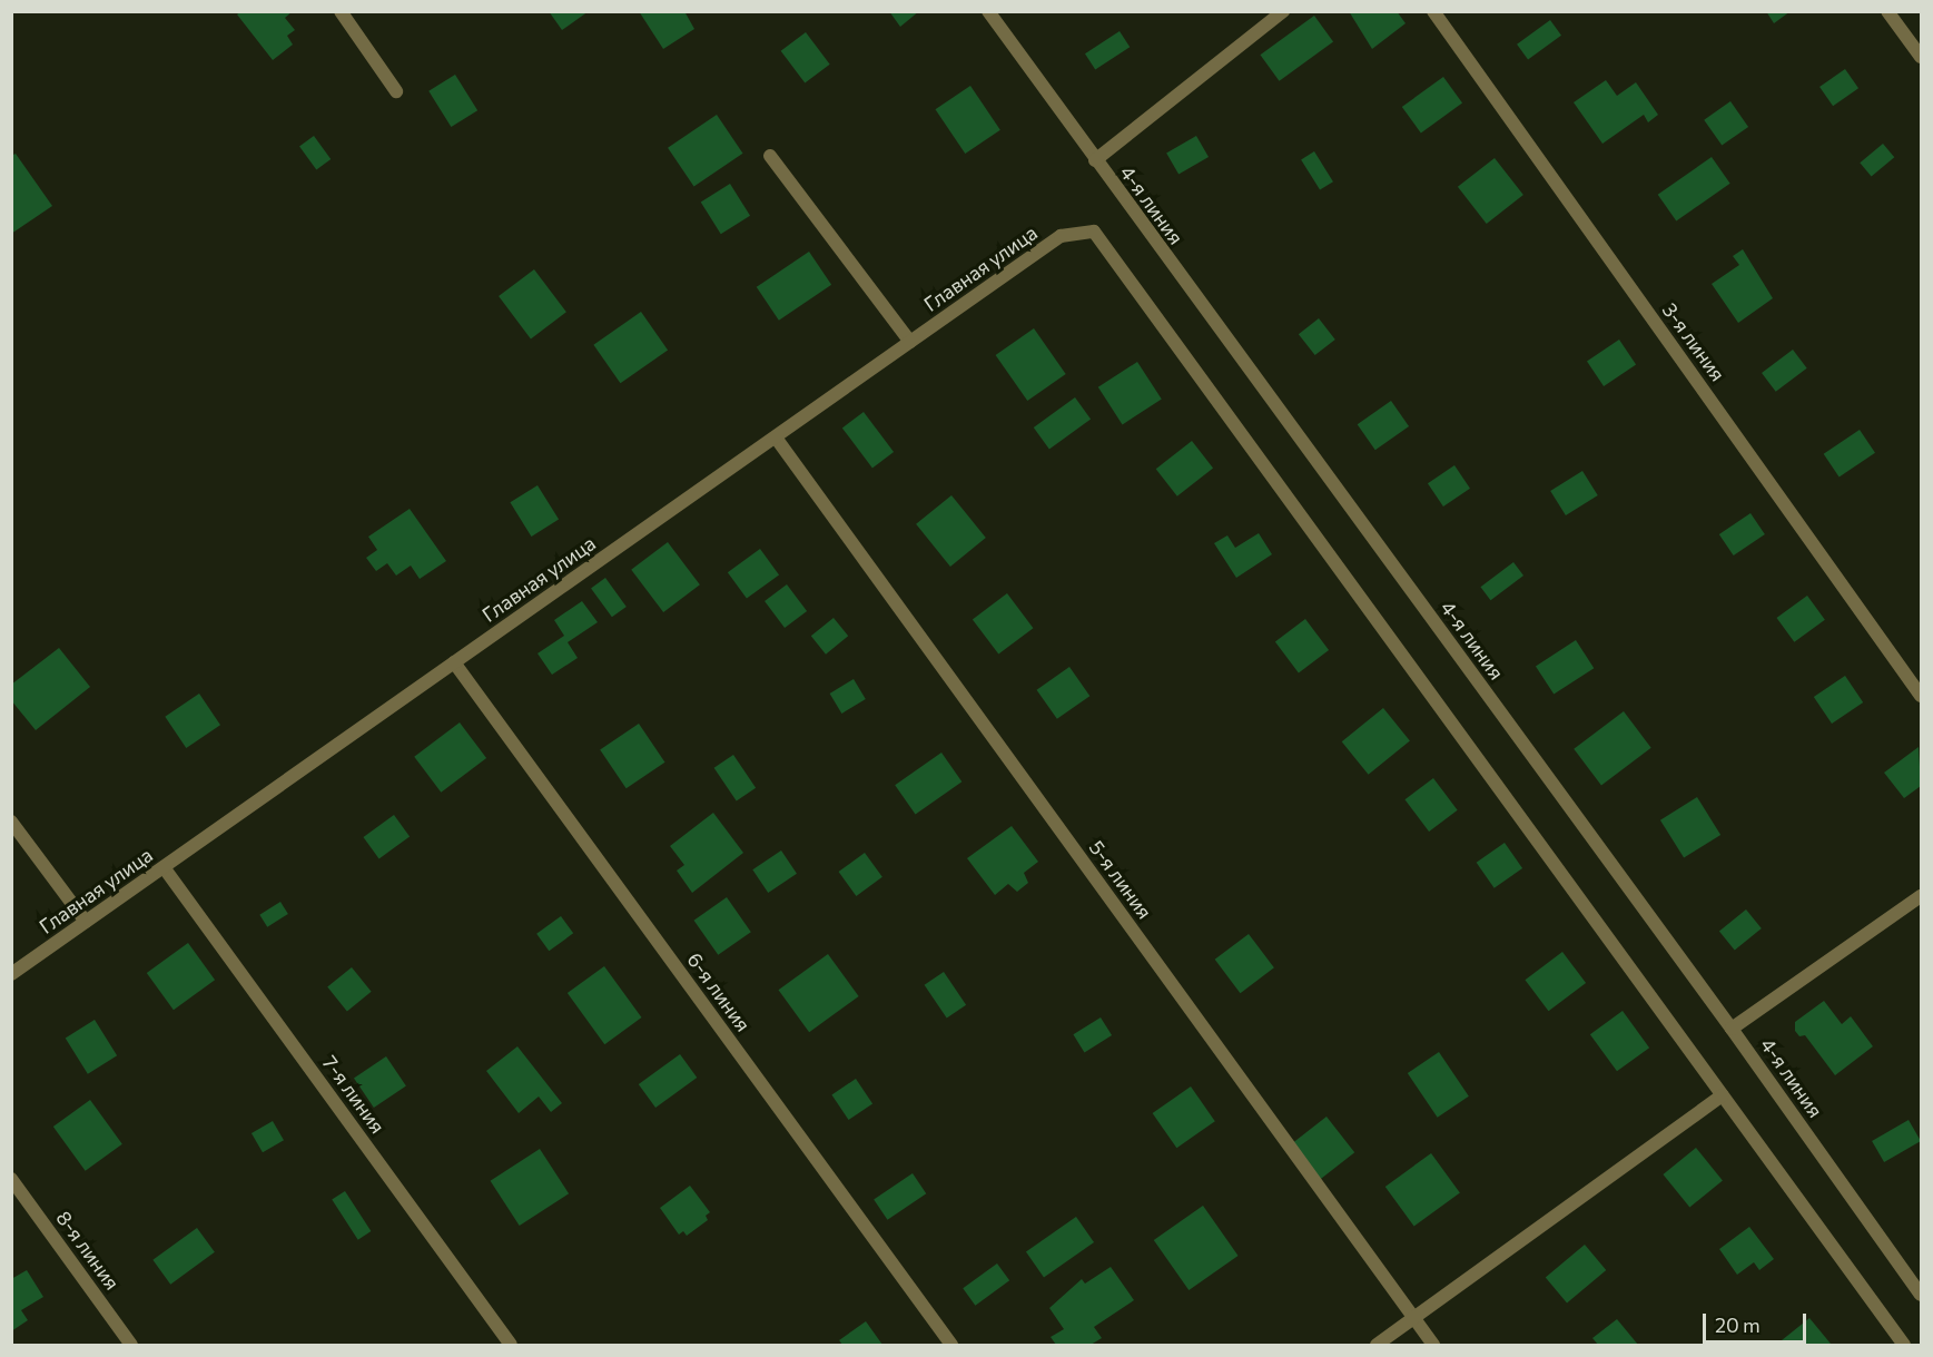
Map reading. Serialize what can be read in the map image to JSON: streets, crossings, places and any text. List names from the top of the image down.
{
  "streets": {
    "street": [
      "4-я линия",
      "Главная улица",
      "3-я линия",
      "5-я линия",
      "6-я линия",
      "7-я линия",
      "8-я линия"
    ]
  },
  "crossings": [
    ["Главная улица", "5-я линия"],
    ["Главная улица", "6-я линия"],
    ["Главная улица", "7-я линия"]
  ],
  "scale_bar": "20 m"
}
